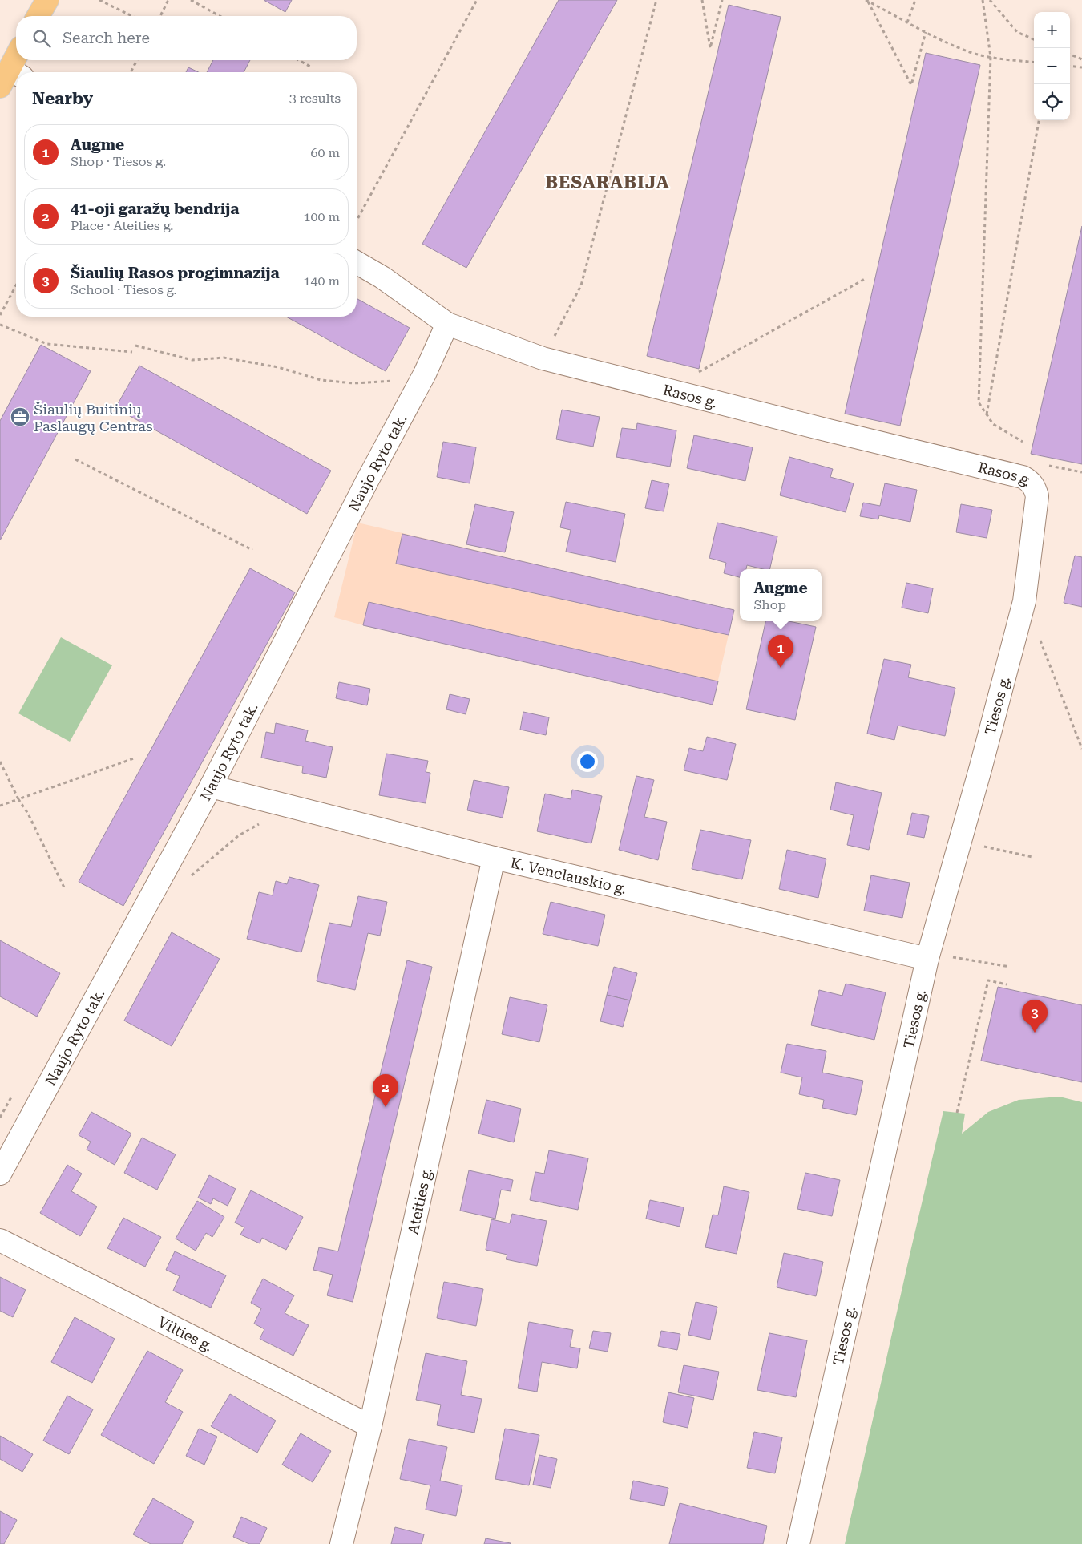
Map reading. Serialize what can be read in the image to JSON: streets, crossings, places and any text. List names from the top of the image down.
{
  "streets": {
    "street": [
      "Rasos g.",
      "Naujo Ryto tak.",
      "Tiesos g.",
      "K. Venclauskio g.",
      "Ateities g.",
      "Vilties g."
    ]
  },
  "crossings": [
    ["Rasos g.", "Naujo Ryto tak."],
    ["Rasos g.", "Tiesos g."],
    ["Naujo Ryto tak.", "K. Venclauskio g."],
    ["Tiesos g.", "K. Venclauskio g."],
    ["K. Venclauskio g.", "Ateities g."],
    ["Ateities g.", "Vilties g."]
  ],
  "districts": ["BESARABIJA"],
  "places": {
    "office": ["Šiaulių Buitinių Paslaugų Centras"]
  },
  "page": {
    "map_buttons": ["+", "−"],
    "search": "Search here",
    "heading": ["Nearby", "3 results"],
    "list": [
      {
        "mark": "1",
        "name": "Augme",
        "note": "Shop · Tiesos g.",
        "value": "60 m"
      },
      {
        "mark": "2",
        "name": "41-oji garažų bendrija",
        "note": "Place · Ateities g.",
        "value": "100 m"
      },
      {
        "mark": "3",
        "name": "Šiaulių Rasos progimnazija",
        "note": "School · Tiesos g.",
        "value": "140 m"
      }
    ],
    "popup": ["Augme", "Shop"],
    "pins": ["1", "3", "2"]
  }
}
